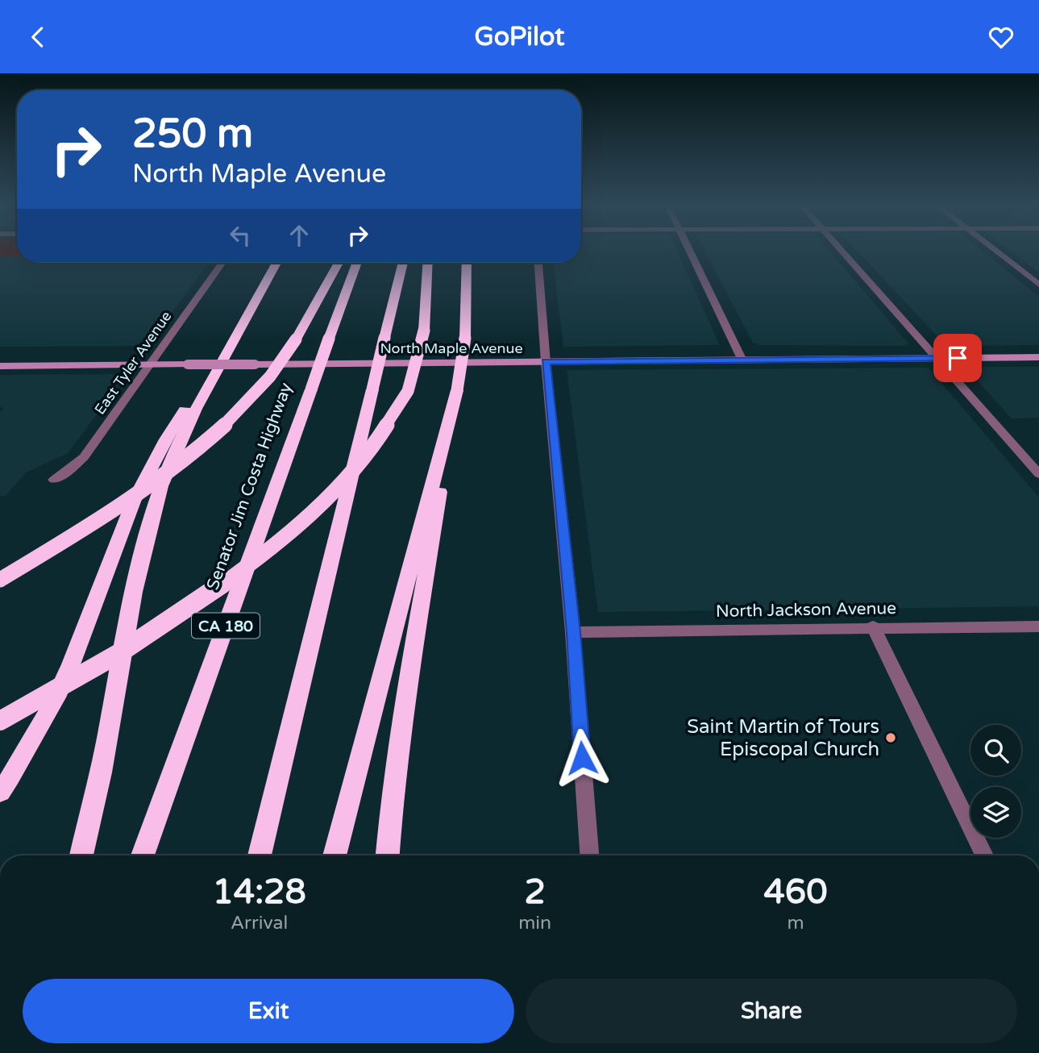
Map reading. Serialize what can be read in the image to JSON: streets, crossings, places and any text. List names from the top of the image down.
{
  "streets": {
    "highway": ["Senator Jim Costa Highway", "CA 180"],
    "street": ["North Maple Avenue", "East Tyler Avenue", "North Jackson Avenue"]
  },
  "crossings": [
    ["North Maple Avenue", "East Tyler Avenue"]
  ],
  "places": ["Saint Martin of Tours Episcopal Church"],
  "page": {
    "header": "GoPilot",
    "turn": ["250 m", "North Maple Avenue"],
    "eta": [
      "14:28",
      "Arrival",
      "2",
      "min",
      "460",
      "m"
    ],
    "buttons": ["Exit", "Share"]
  }
}
